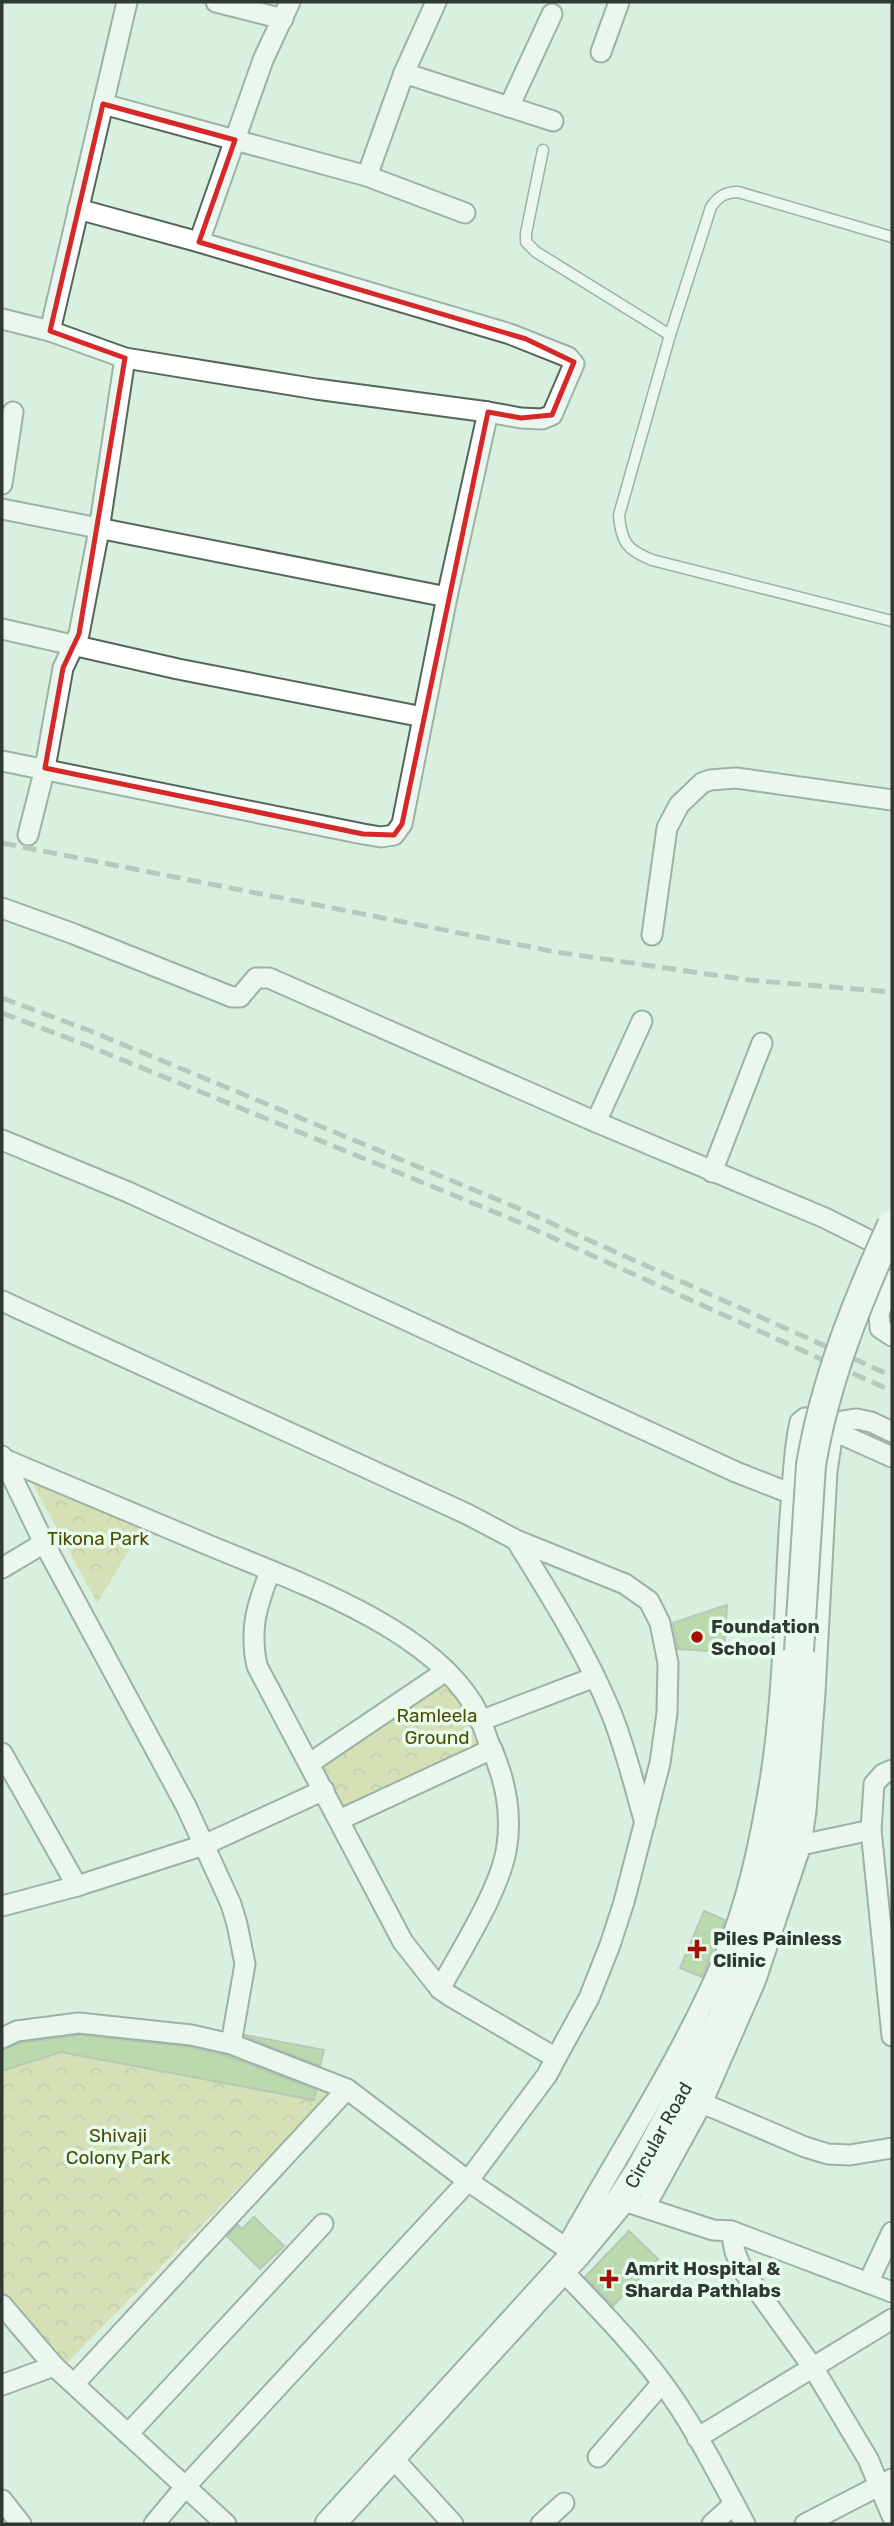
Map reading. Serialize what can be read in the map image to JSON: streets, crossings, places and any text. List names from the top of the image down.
{
  "streets": {
    "main road": ["Circular Road"]
  },
  "parks": ["Tikona Park", "Ramleela Ground", "Shivaji Colony Park"],
  "places": {
    "other": ["Foundation School"],
    "health": ["Piles Painless Clinic", "Amrit Hospital & Sharda Pathlabs"]
  }
}
